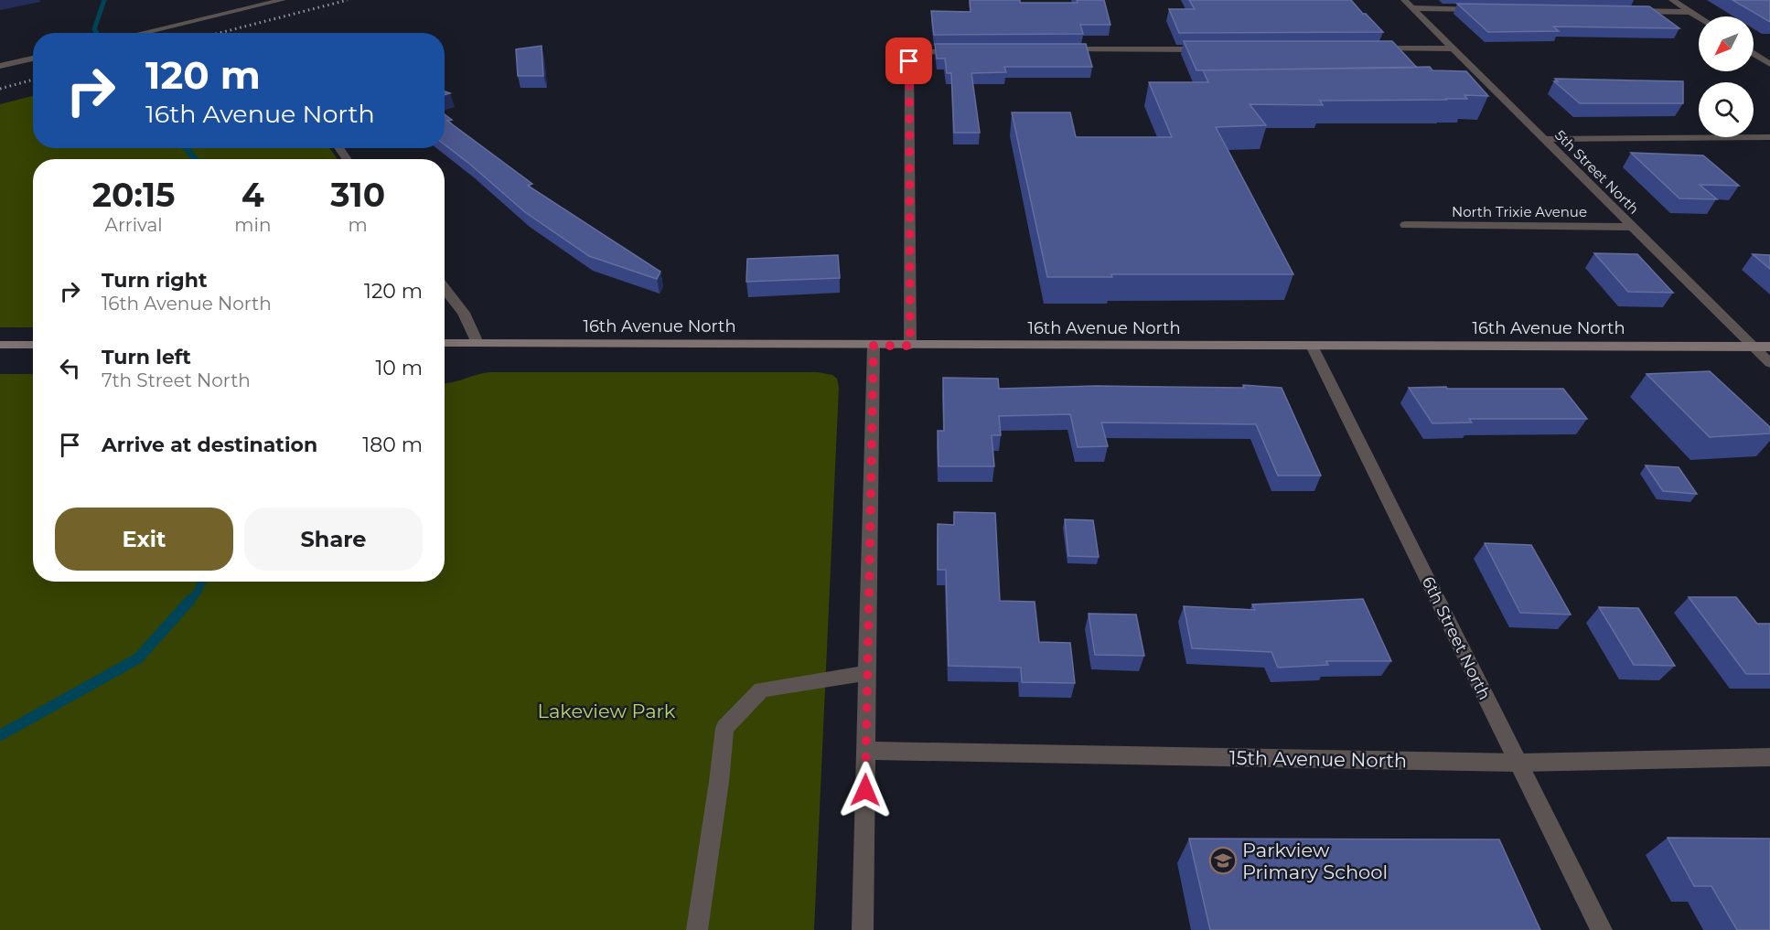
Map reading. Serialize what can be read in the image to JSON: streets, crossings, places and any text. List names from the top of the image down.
{
  "streets": {
    "main road": ["16th Avenue North"],
    "street": [
      "5th Street North",
      "North Trixie Avenue",
      "6th Street North",
      "15th Avenue North"
    ]
  },
  "crossings": [
    ["5th Street North", "North Trixie Avenue"],
    ["5th Street North", "16th Avenue North"],
    ["16th Avenue North", "6th Street North"],
    ["6th Street North", "15th Avenue North"]
  ],
  "parks": ["Lakeview Park"],
  "places": {
    "school or university": ["Parkview Primary School"]
  },
  "north": "bottom left",
  "page": {
    "turn": ["120 m", "16th Avenue North"],
    "eta": [
      "20:15",
      "Arrival",
      "4",
      "min",
      "310",
      "m"
    ],
    "list": [
      {
        "name": "Turn right",
        "note": "16th Avenue North",
        "value": "120 m"
      },
      {
        "name": "Turn left",
        "note": "7th Street North",
        "value": "10 m"
      },
      {
        "name": "Arrive at destination",
        "value": "180 m"
      }
    ],
    "buttons": ["Exit", "Share"]
  }
}
